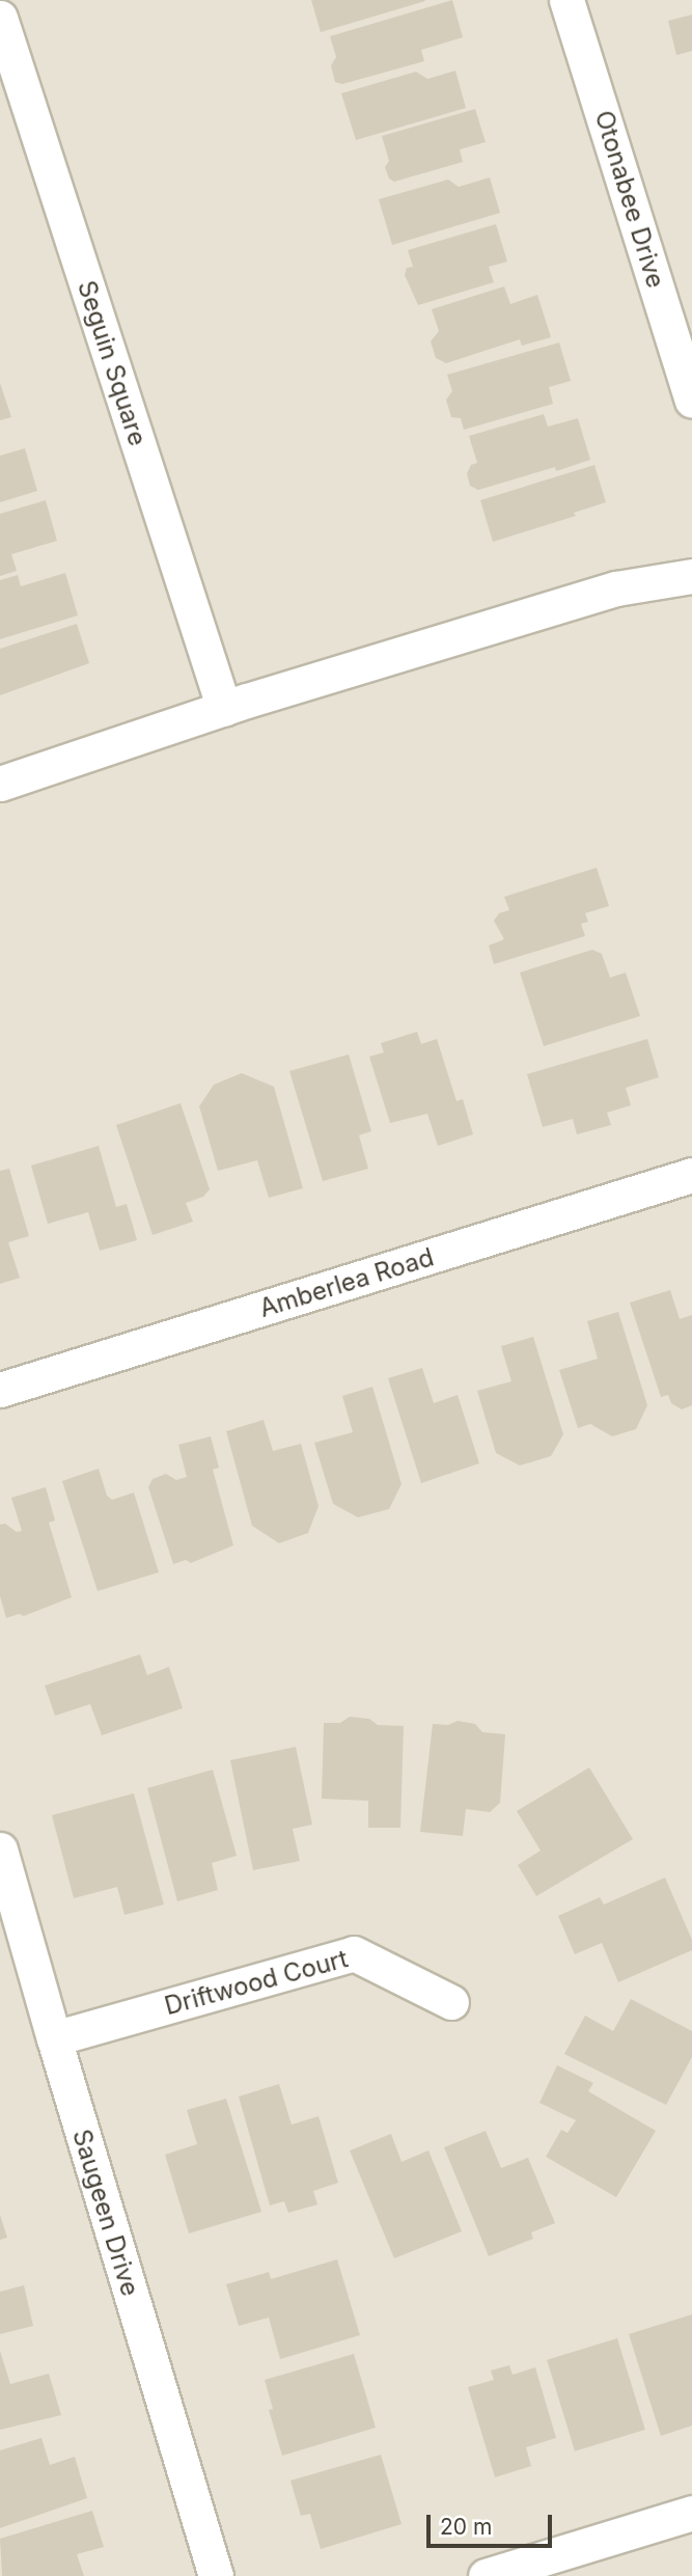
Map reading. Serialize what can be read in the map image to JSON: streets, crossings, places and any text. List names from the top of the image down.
{
  "streets": {
    "street": [
      "Otonabee Drive",
      "Seguin Square",
      "Amberlea Road",
      "Driftwood Court",
      "Saugeen Drive"
    ]
  },
  "crossings": [
    ["Driftwood Court", "Saugeen Drive"]
  ],
  "scale_bar": "20 m"
}
